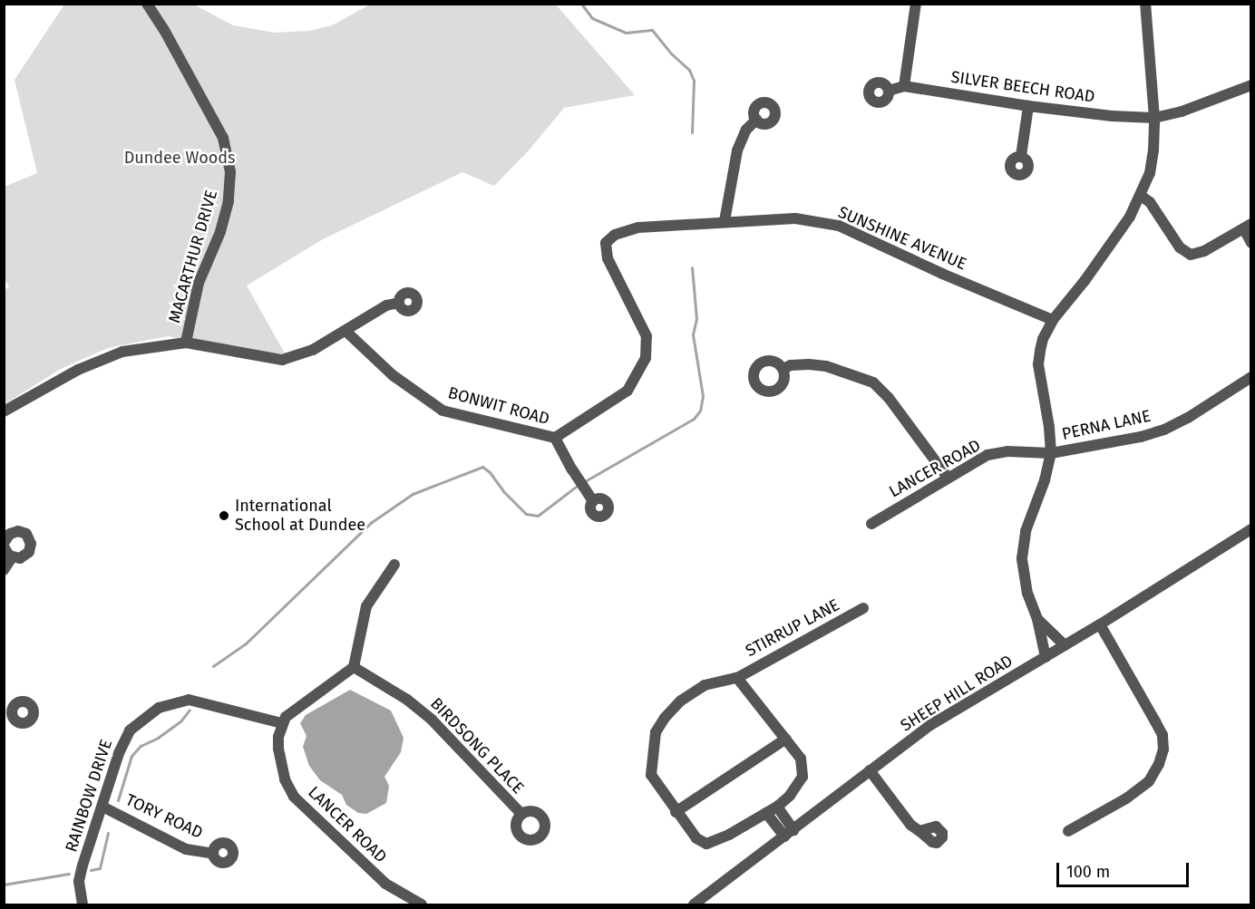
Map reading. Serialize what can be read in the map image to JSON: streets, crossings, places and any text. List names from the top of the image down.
{
  "streets": {
    "street": [
      "SILVER BEECH ROAD",
      "SUNSHINE AVENUE",
      "MACARTHUR DRIVE",
      "BONWIT ROAD",
      "PERNA LANE",
      "LANCER ROAD",
      "STIRRUP LANE",
      "SHEEP HILL ROAD",
      "BIRDSONG PLACE",
      "RAINBOW DRIVE",
      "TORY ROAD"
    ]
  },
  "crossings": [
    ["SUNSHINE AVENUE", "BONWIT ROAD"],
    ["PERNA LANE", "LANCER ROAD"],
    ["LANCER ROAD", "RAINBOW DRIVE"],
    ["RAINBOW DRIVE", "TORY ROAD"]
  ],
  "parks": ["Dundee Woods"],
  "places": ["International School at Dundee"],
  "scale_bar": "100 m"
}
